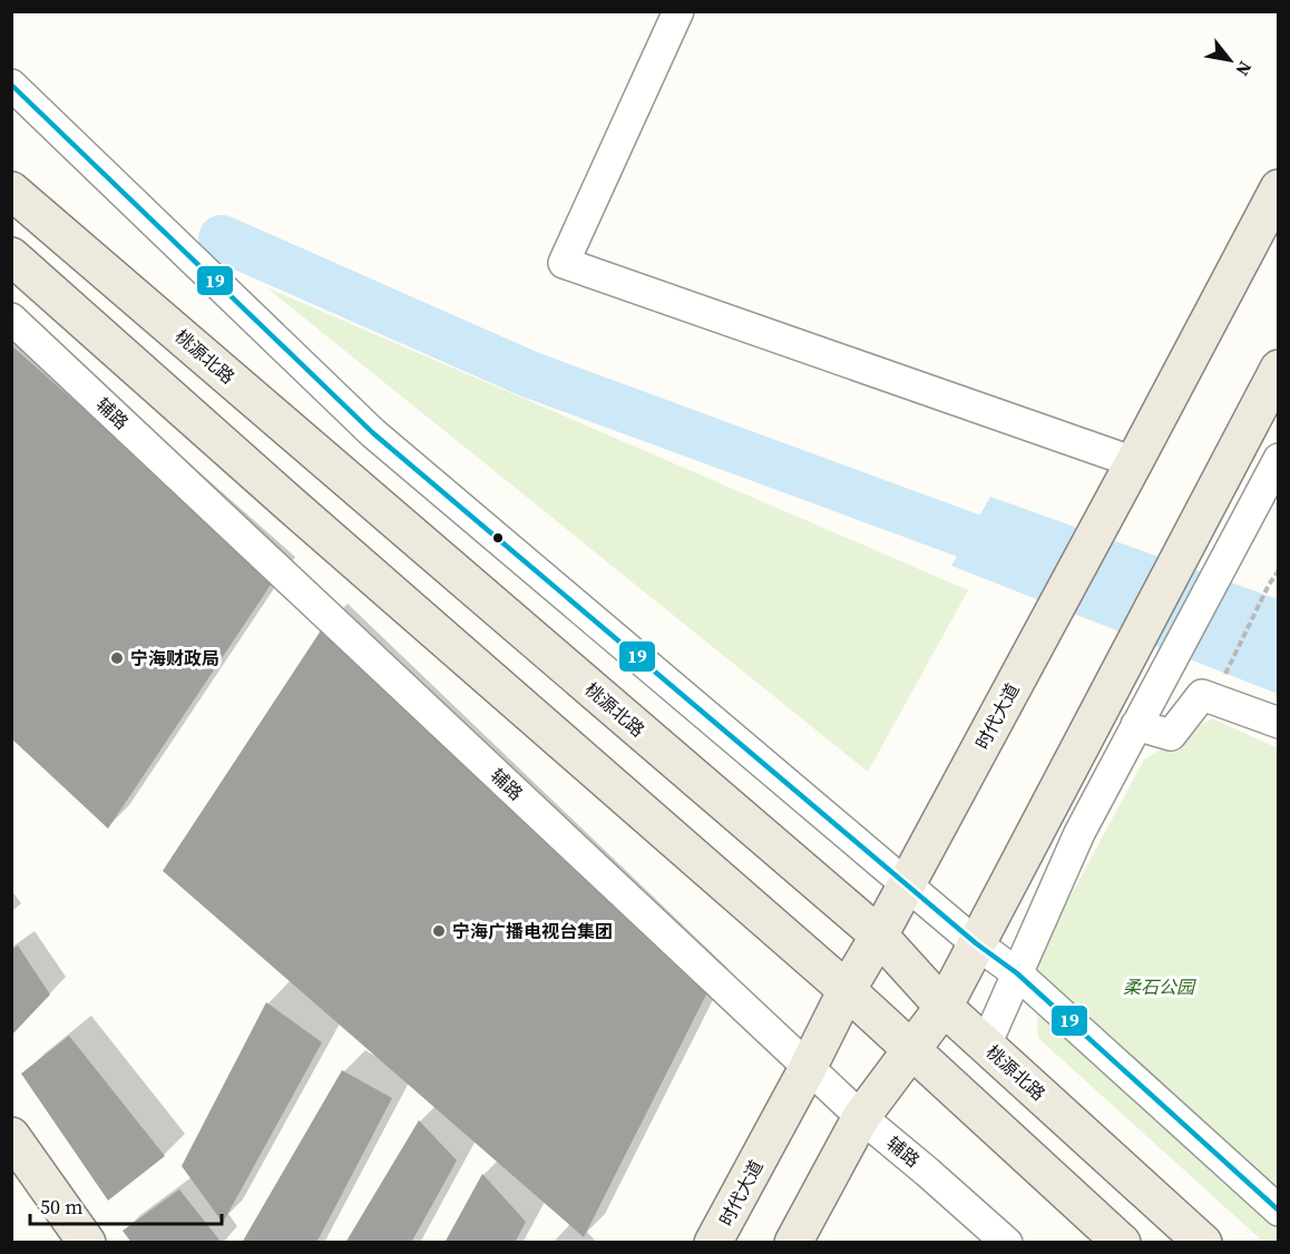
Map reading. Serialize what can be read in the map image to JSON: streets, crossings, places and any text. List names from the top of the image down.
{
  "streets": {
    "main road": ["桃源北路", "时代大道"],
    "street": ["辅路"]
  },
  "crossings": [
    ["桃源北路", "时代大道"],
    ["辅路", "时代大道"]
  ],
  "parks": ["柔石公园"],
  "places": ["宁海财政局", "宁海广播电视台集团"],
  "lines": ["transit line 19"],
  "scale_bar": "50 m",
  "north": "bottom right"
}
